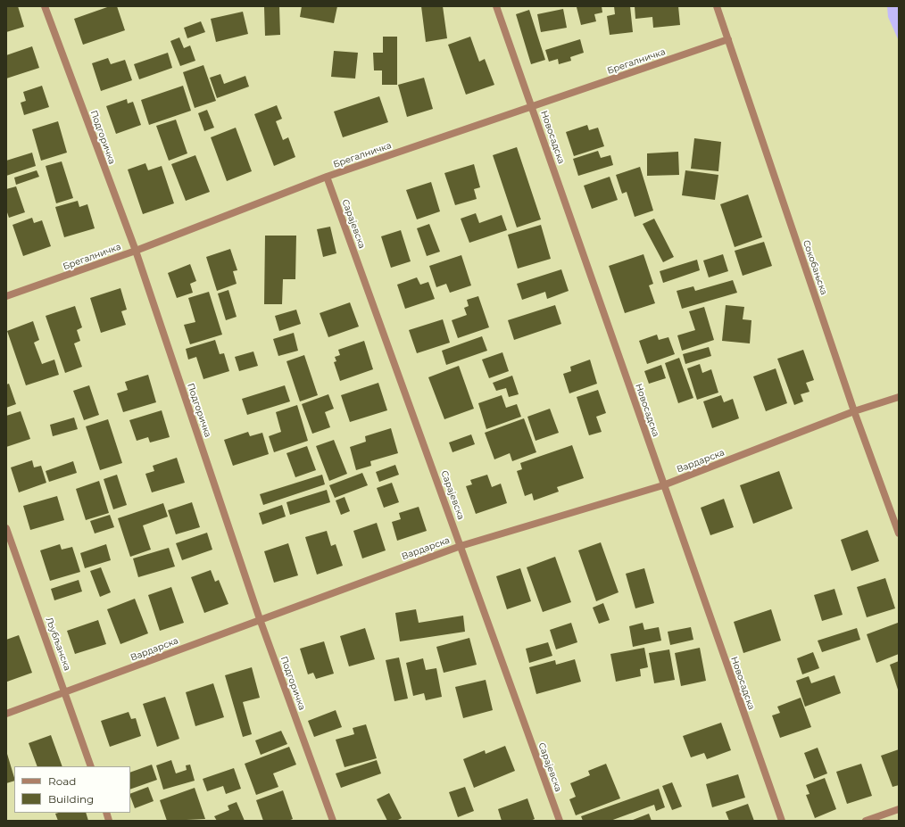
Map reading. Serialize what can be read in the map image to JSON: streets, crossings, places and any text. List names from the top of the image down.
{
  "streets": {
    "street": [
      "Брегалничка",
      "Подгоричка",
      "Новосадска",
      "Сарајевска",
      "Сокобањска",
      "Вардарска",
      "Љубљанска"
    ]
  },
  "crossings": [
    ["Брегалничка", "Подгоричка"],
    ["Брегалничка", "Новосадска"],
    ["Брегалничка", "Сарајевска"],
    ["Брегалничка", "Сокобањска"],
    ["Подгоричка", "Вардарска"],
    ["Новосадска", "Вардарска"],
    ["Сарајевска", "Вардарска"],
    ["Сокобањска", "Вардарска"],
    ["Вардарска", "Љубљанска"]
  ],
  "legend": ["Road", "Building"]
}
